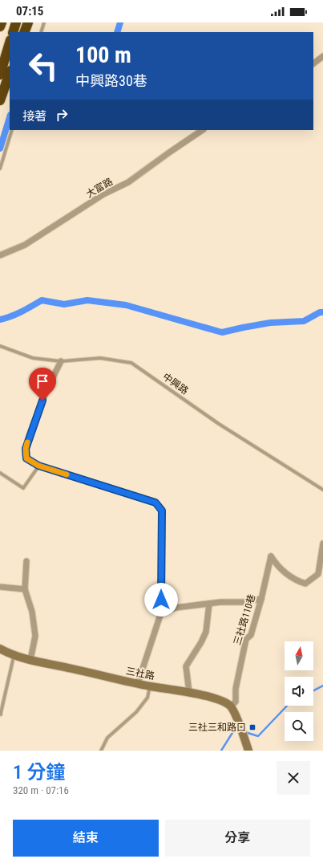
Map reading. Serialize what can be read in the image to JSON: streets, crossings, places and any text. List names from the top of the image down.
{
  "streets": {
    "street": ["大富路", "三社路110巷", "三社路"],
    "lane": ["中興路"]
  },
  "crossings": [
    ["三社路110巷", "三社路"]
  ],
  "places": {
    "transit": ["三社三和路口"]
  },
  "north": "top",
  "page": {
    "status": "07:15",
    "turn": ["100 m", "中興路30巷"],
    "then": "接著",
    "heading": ["1 分鐘", "320 m · 07:16"],
    "buttons": ["結束", "分享"]
  }
}
